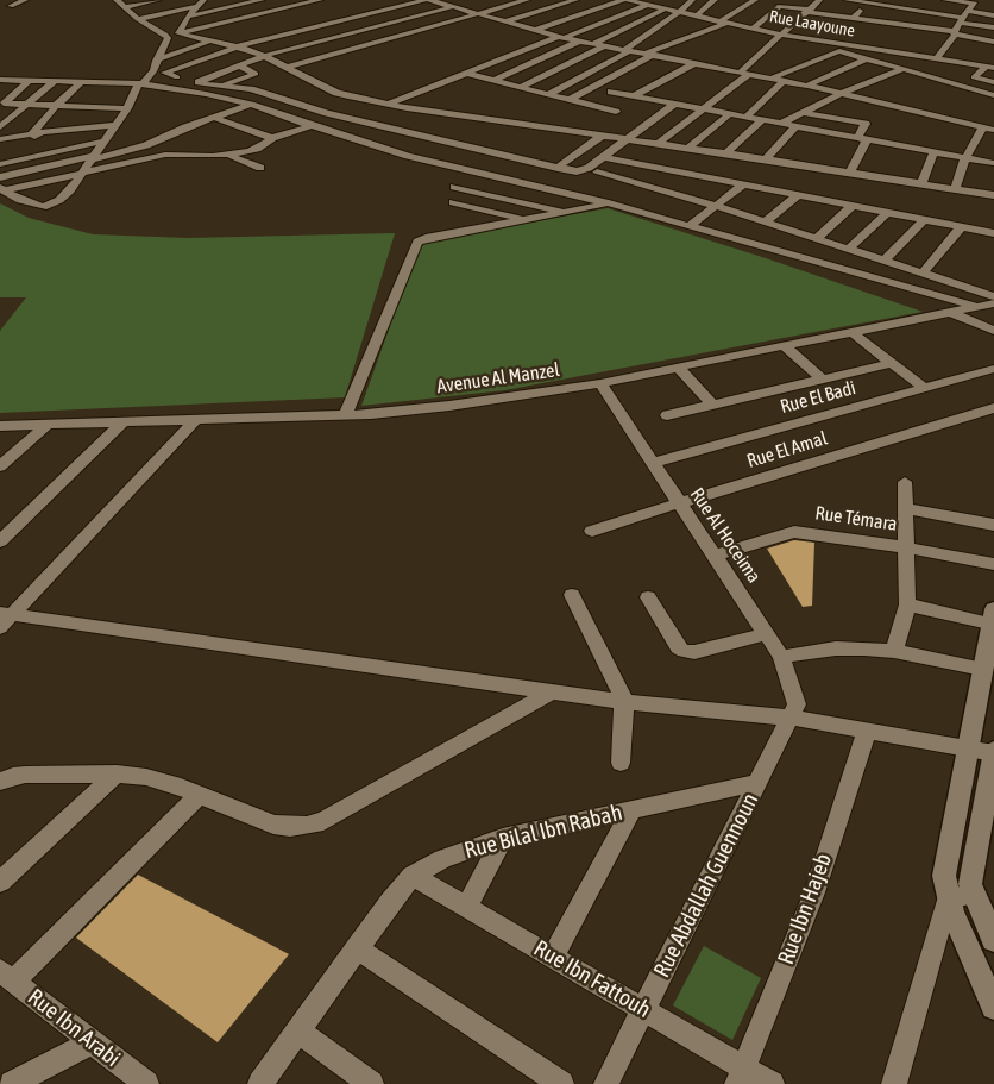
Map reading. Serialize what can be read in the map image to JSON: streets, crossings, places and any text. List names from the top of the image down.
{
  "streets": {
    "street": [
      "Rue Laayoune",
      "Avenue Al Manzel",
      "Rue El Badi",
      "Rue El Amal",
      "Rue Témara",
      "Rue Al Hoceima",
      "Rue Bilal Ibn Rabah",
      "Rue Abdallah Guennoun",
      "Rue Ibn Hajeb",
      "Rue Ibn Fattouh",
      "Rue Ibn Arabi"
    ]
  },
  "crossings": [
    ["Avenue Al Manzel", "Rue Al Hoceima"],
    ["Rue El Badi", "Rue Al Hoceima"],
    ["Rue El Amal", "Rue Al Hoceima"],
    ["Rue Témara", "Rue Al Hoceima"],
    ["Rue Al Hoceima", "Rue Abdallah Guennoun"],
    ["Rue Bilal Ibn Rabah", "Rue Abdallah Guennoun"],
    ["Rue Bilal Ibn Rabah", "Rue Ibn Fattouh"],
    ["Rue Abdallah Guennoun", "Rue Ibn Fattouh"],
    ["Rue Ibn Hajeb", "Rue Ibn Fattouh"]
  ]
}
